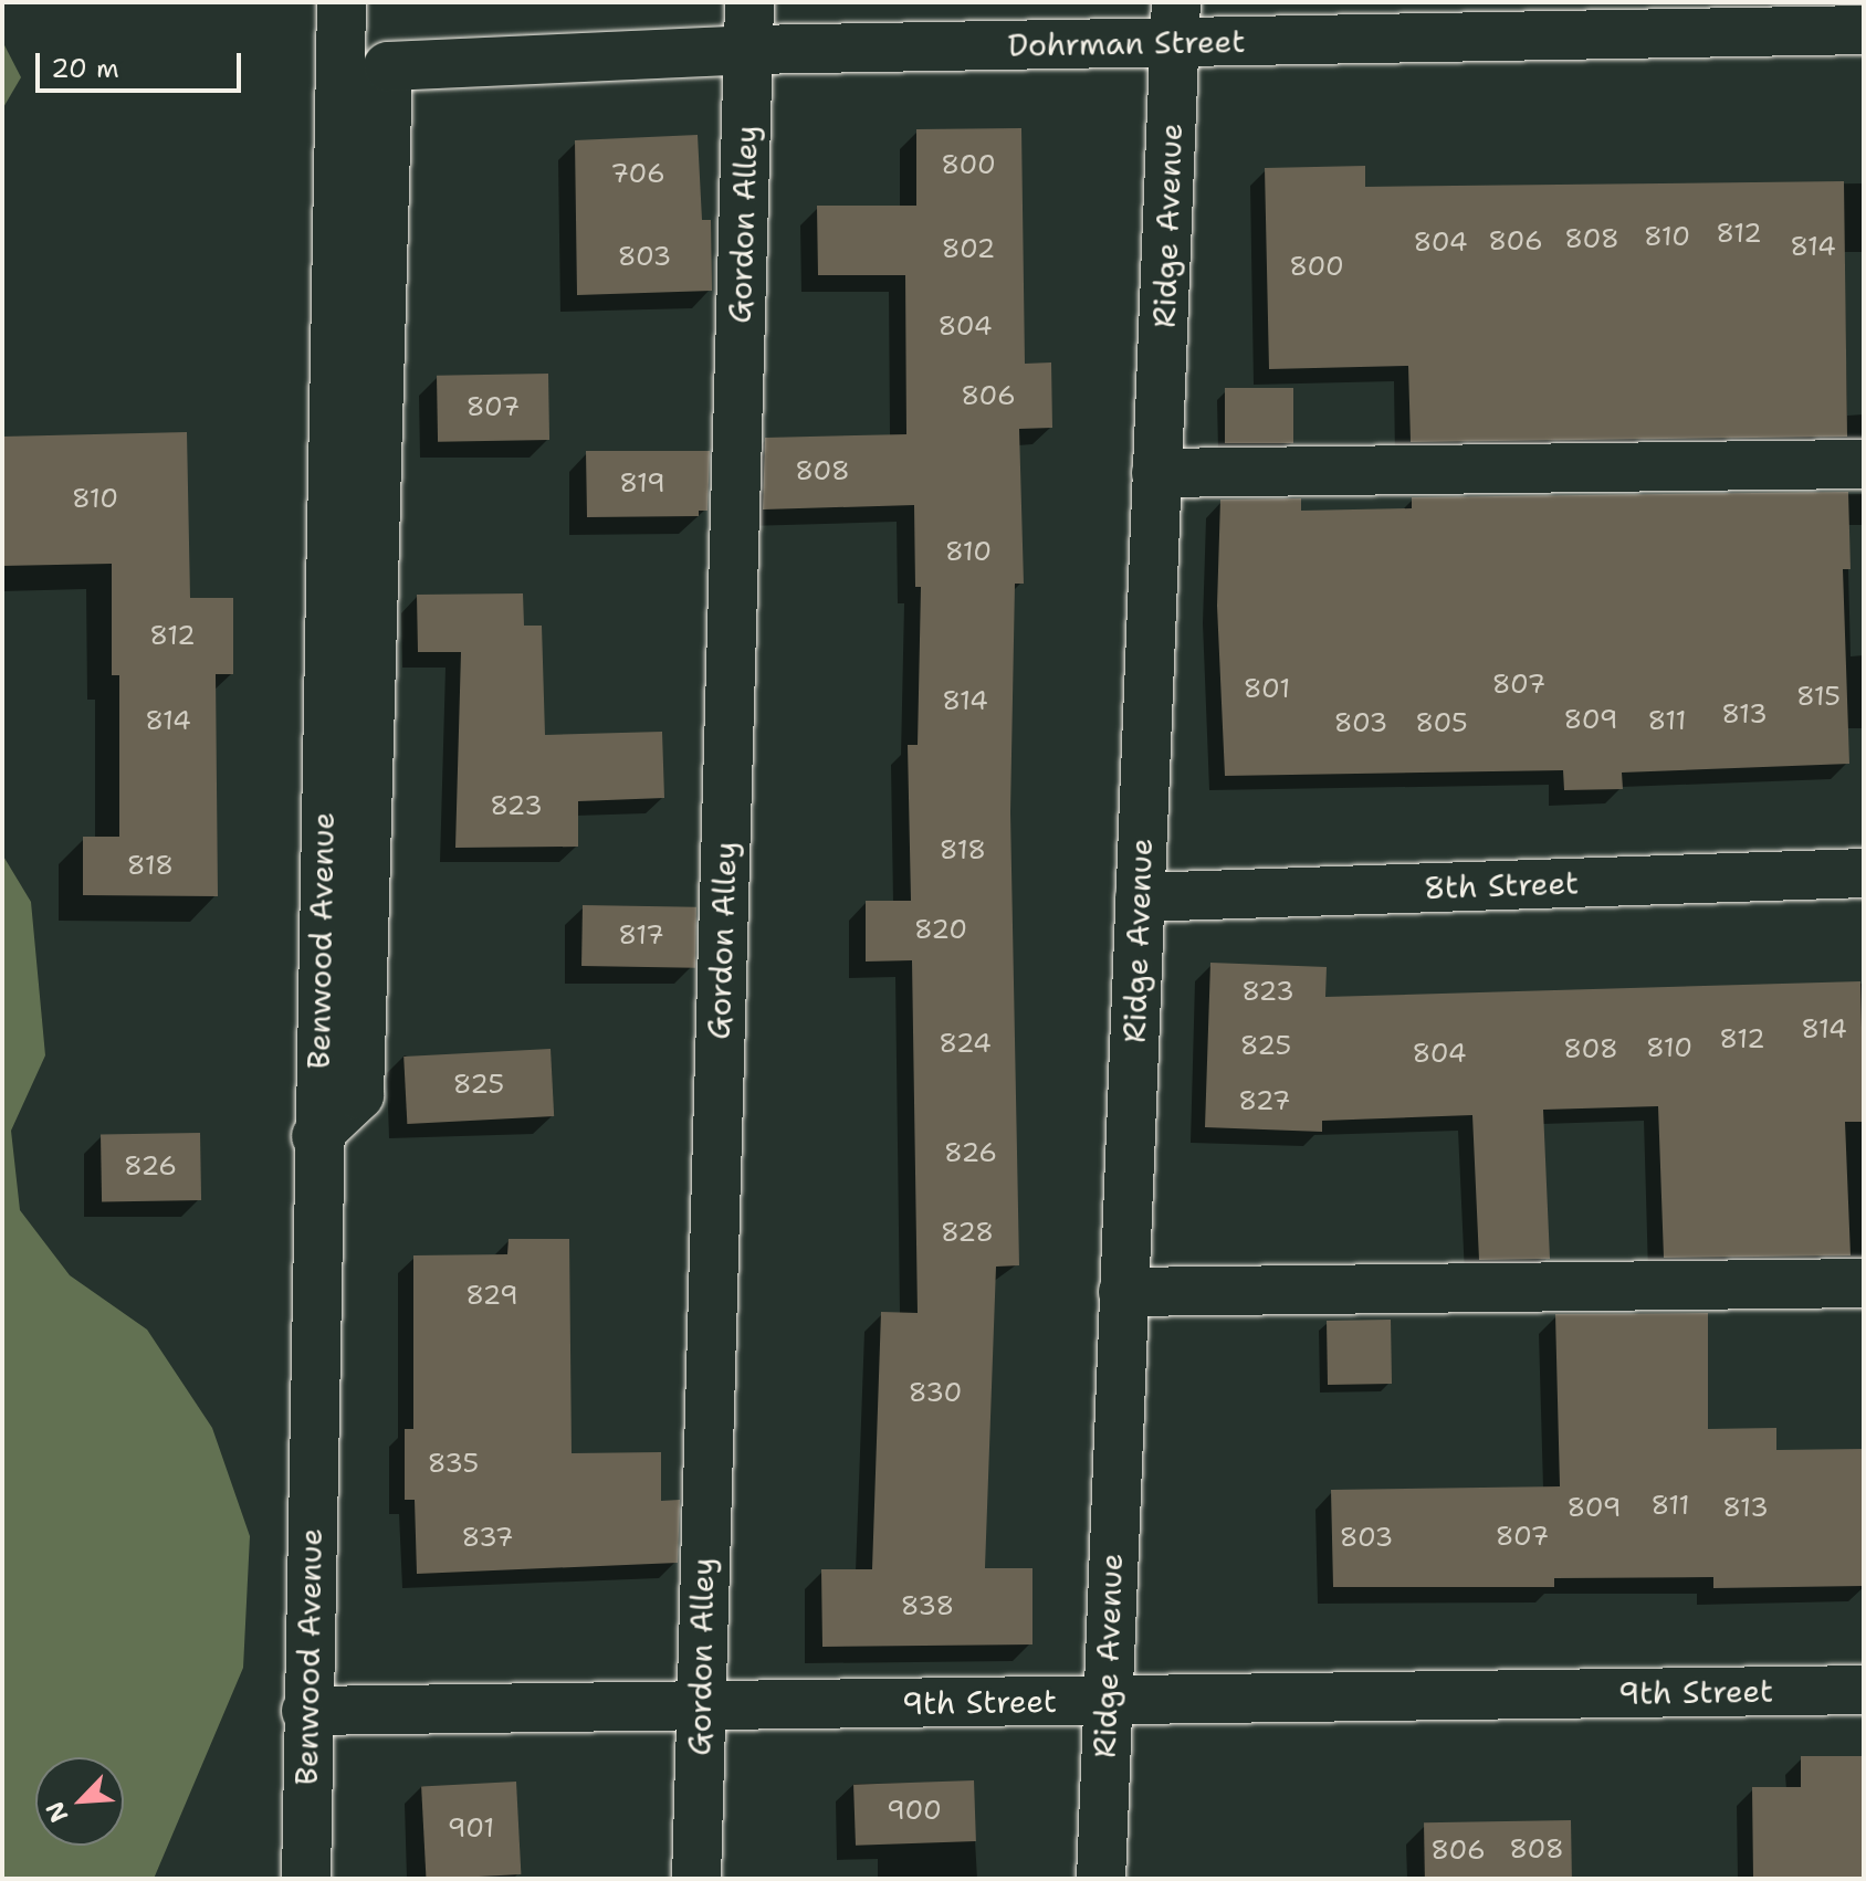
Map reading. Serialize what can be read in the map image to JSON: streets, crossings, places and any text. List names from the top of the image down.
{
  "streets": {
    "street": [
      "Dohrman Street",
      "Gordon Alley",
      "Ridge Avenue",
      "8th Street",
      "Benwood Avenue",
      "9th Street"
    ]
  },
  "crossings": [
    ["Dohrman Street", "Gordon Alley"],
    ["Dohrman Street", "Ridge Avenue"],
    ["Dohrman Street", "Benwood Avenue"],
    ["Gordon Alley", "9th Street"],
    ["Ridge Avenue", "8th Street"],
    ["Ridge Avenue", "9th Street"],
    ["Benwood Avenue", "9th Street"]
  ],
  "house_numbers": [
    "800",
    "706",
    "812",
    "810",
    "808",
    "806",
    "804",
    "814",
    "802",
    "803",
    "800",
    "804",
    "806",
    "807",
    "808",
    "819",
    "810",
    "810",
    "812",
    "807",
    "801",
    "815",
    "814",
    "813",
    "809",
    "814",
    "811",
    "803",
    "805",
    "823",
    "818",
    "818",
    "820",
    "817",
    "823",
    "814",
    "812",
    "824",
    "825",
    "810",
    "808",
    "804",
    "825",
    "827",
    "826",
    "826",
    "828",
    "829",
    "830",
    "835",
    "811",
    "809",
    "813",
    "807",
    "837",
    "803",
    "838",
    "900",
    "901",
    "808",
    "806"
  ],
  "scale_bar": "20 m",
  "north": "bottom left"
}
